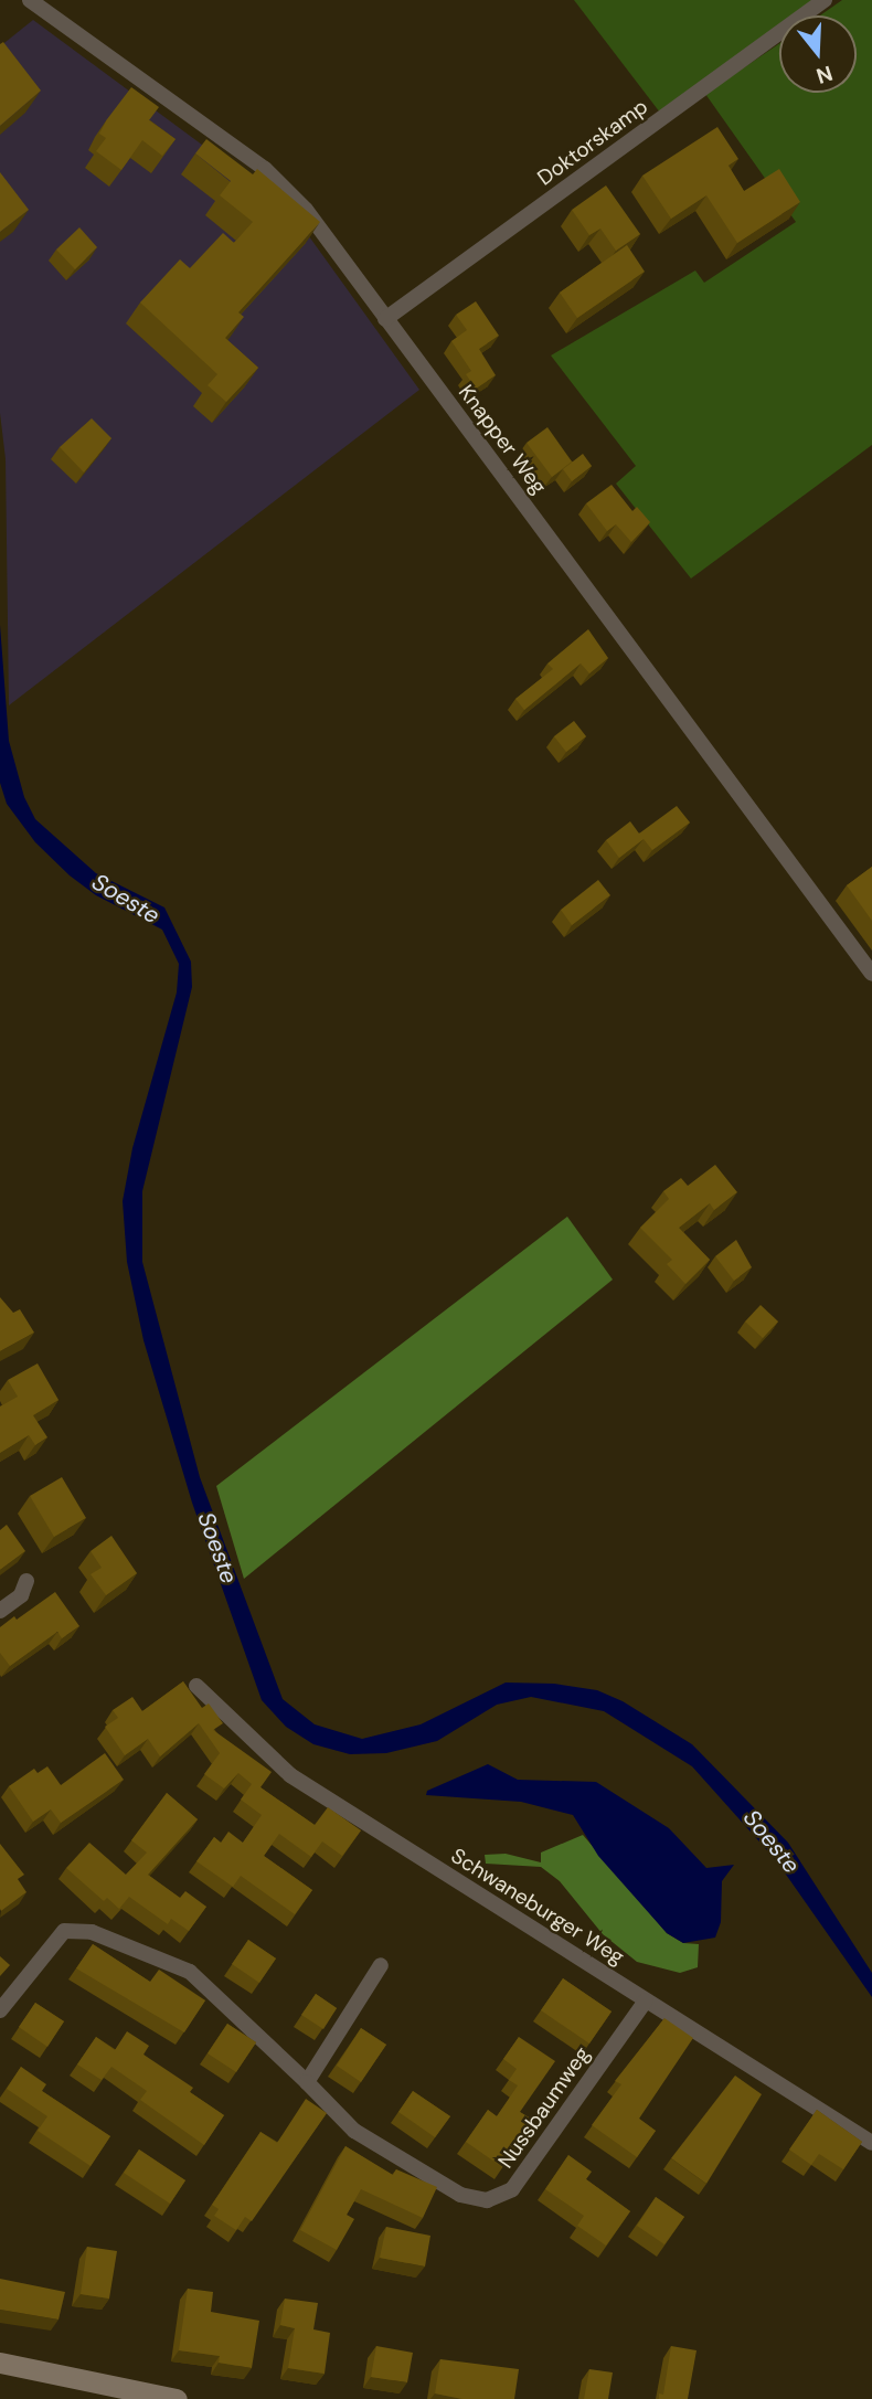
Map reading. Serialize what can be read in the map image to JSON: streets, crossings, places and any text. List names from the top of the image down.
{
  "streets": {
    "street": [
      "Doktorskamp",
      "Knapper Weg",
      "Schwaneburger Weg",
      "Nussbaumweg"
    ]
  },
  "crossings": [
    ["Doktorskamp", "Knapper Weg"],
    ["Schwaneburger Weg", "Nussbaumweg"]
  ],
  "water": ["Soeste"],
  "north": "bottom"
}
